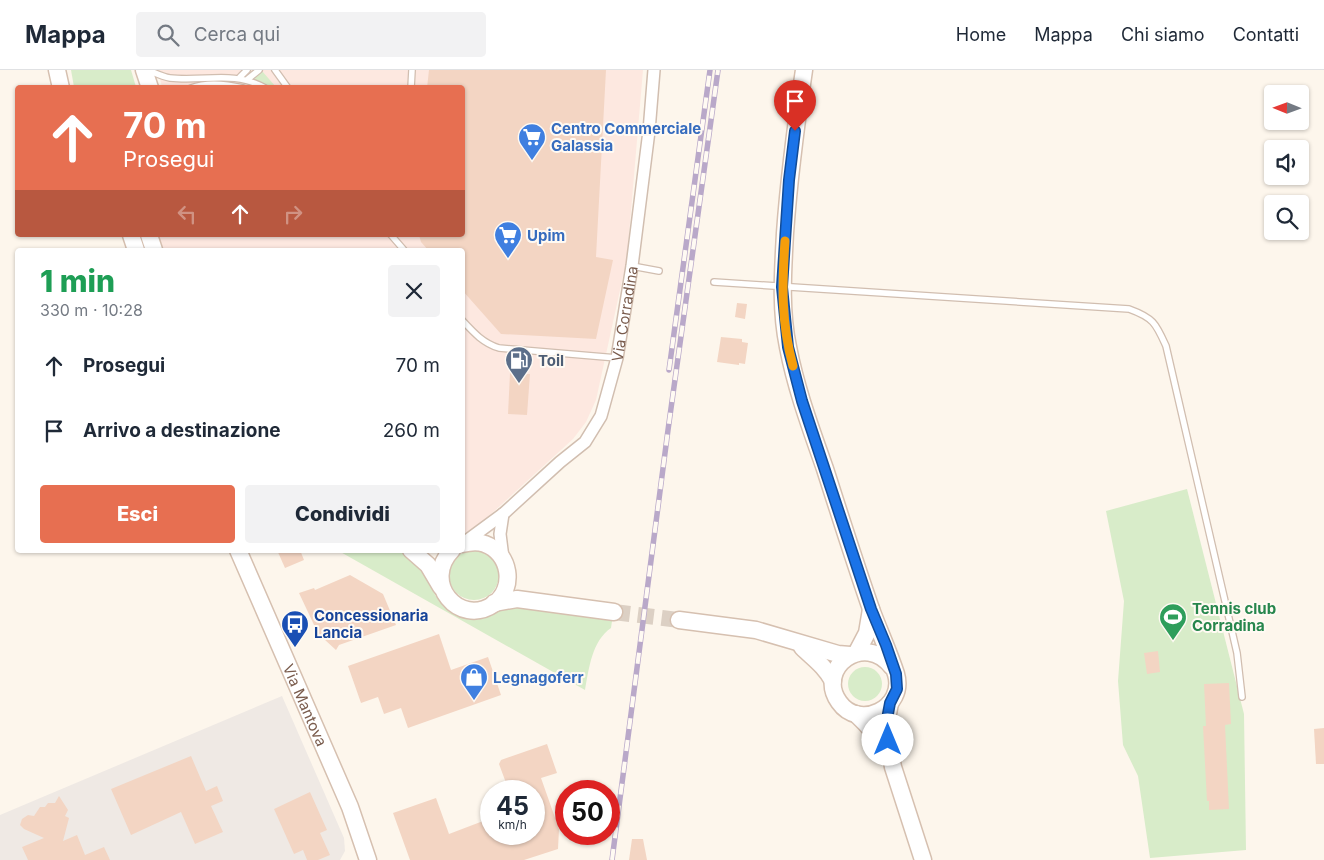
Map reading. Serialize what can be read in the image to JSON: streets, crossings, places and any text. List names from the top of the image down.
{
  "streets": {
    "main road": ["Via Mantova"],
    "street": ["Via Corradina"]
  },
  "places": {
    "supermarket": ["Centro Commerciale Galassia", "Upim"],
    "fuel station": ["Toil"],
    "sports": ["Tennis club Corradina"],
    "bus stop": ["Concessionaria Lancia"],
    "shop": ["Legnagoferr"]
  },
  "north": "left",
  "page": {
    "header": "Mappa",
    "search": "Cerca qui",
    "nav": [
      "Home",
      "Mappa",
      "Chi siamo",
      "Contatti"
    ],
    "turn": ["70 m", "Prosegui"],
    "heading": ["1 min", "330 m · 10:28"],
    "list": [
      {
        "name": "Prosegui",
        "value": "70 m"
      },
      {
        "name": "Arrivo a destinazione",
        "value": "260 m"
      }
    ],
    "buttons": ["Esci", "Condividi"],
    "speed": "45 km/h",
    "limit": "50"
  }
}
